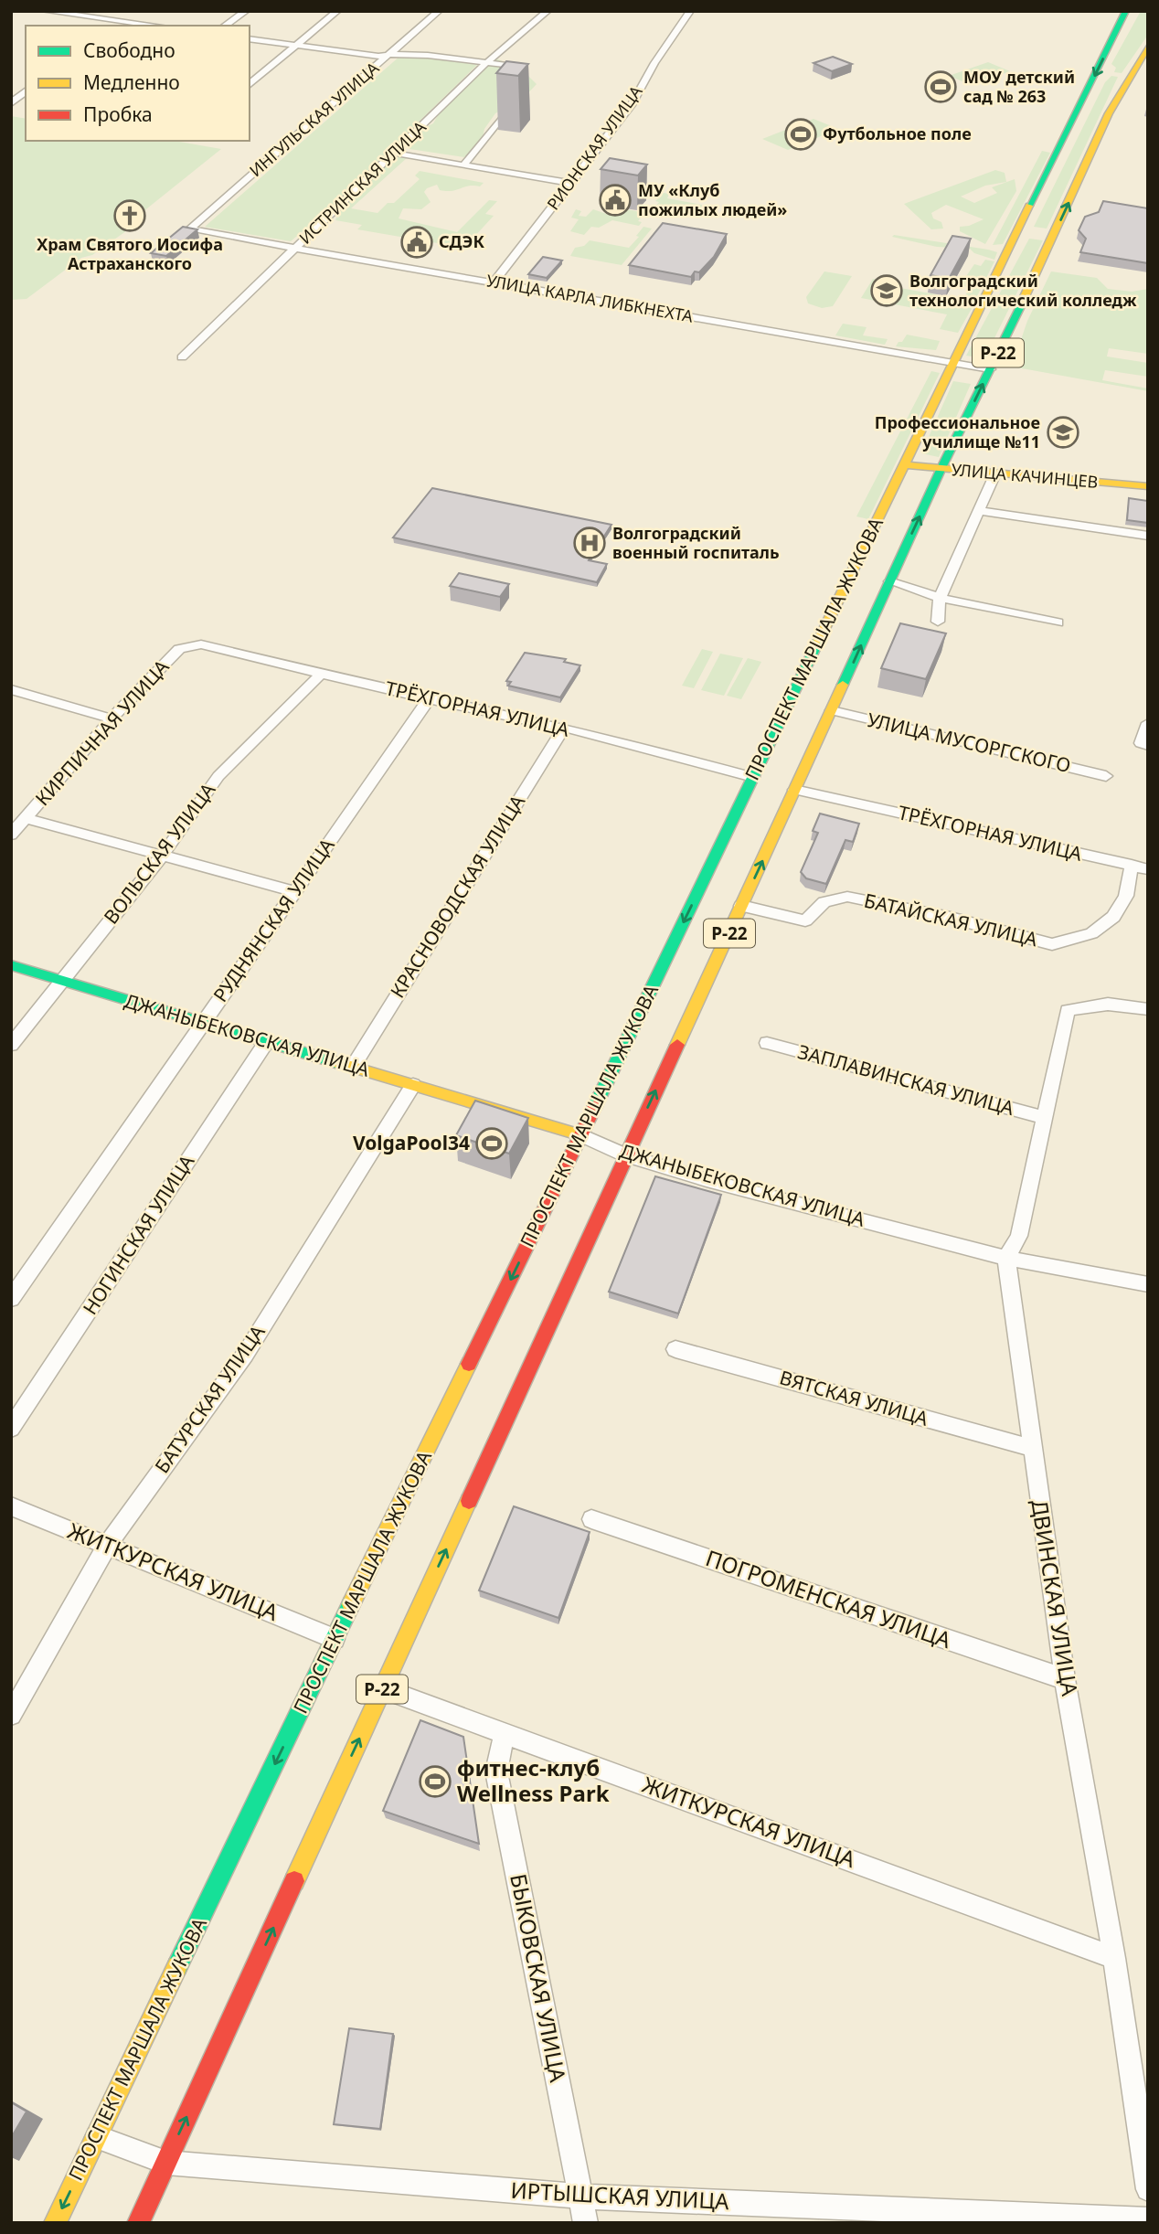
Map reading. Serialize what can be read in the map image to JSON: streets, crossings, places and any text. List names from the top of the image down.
{
  "streets": {
    "main road": [
      "Р-22",
      "УЛИЦА КАЧИНЦЕВ",
      "ПРОСПЕКТ МАРШАЛА ЖУКОВА",
      "ДЖАНЫБЕКОВСКАЯ УЛИЦА"
    ],
    "street": [
      "ИНГУЛЬСКАЯ УЛИЦА",
      "РИОНСКАЯ УЛИЦА",
      "ИСТРИНСКАЯ УЛИЦА",
      "УЛИЦА КАРЛА ЛИБКНЕХТА",
      "ТРЁХГОРНАЯ УЛИЦА",
      "КИРПИЧНАЯ УЛИЦА",
      "УЛИЦА МУСОРГСКОГО",
      "ВОЛЬСКАЯ УЛИЦА",
      "КРАСНОВОДСКАЯ УЛИЦА",
      "РУДНЯНСКАЯ УЛИЦА",
      "БАТАЙСКАЯ УЛИЦА",
      "ЗАПЛАВИНСКАЯ УЛИЦА",
      "НОГИНСКАЯ УЛИЦА",
      "ВЯТСКАЯ УЛИЦА",
      "БАТУРСКАЯ УЛИЦА",
      "ЖИТКУРСКАЯ УЛИЦА",
      "ДВИНСКАЯ УЛИЦА",
      "ПОГРОМЕНСКАЯ УЛИЦА",
      "БЫКОВСКАЯ УЛИЦА",
      "ИРТЫШСКАЯ УЛИЦА"
    ]
  },
  "crossings": [
    ["ИНГУЛЬСКАЯ УЛИЦА", "УЛИЦА КАРЛА ЛИБКНЕХТА"],
    ["РИОНСКАЯ УЛИЦА", "УЛИЦА КАРЛА ЛИБКНЕХТА"],
    ["ИСТРИНСКАЯ УЛИЦА", "УЛИЦА КАРЛА ЛИБКНЕХТА"],
    ["УЛИЦА КАРЛА ЛИБКНЕХТА", "ПРОСПЕКТ МАРШАЛА ЖУКОВА"],
    ["УЛИЦА КАЧИНЦЕВ", "ПРОСПЕКТ МАРШАЛА ЖУКОВА"],
    ["ПРОСПЕКТ МАРШАЛА ЖУКОВА", "ТРЁХГОРНАЯ УЛИЦА"],
    ["ПРОСПЕКТ МАРШАЛА ЖУКОВА", "УЛИЦА МУСОРГСКОГО"],
    ["ПРОСПЕКТ МАРШАЛА ЖУКОВА", "БАТАЙСКАЯ УЛИЦА"],
    ["ПРОСПЕКТ МАРШАЛА ЖУКОВА", "ДЖАНЫБЕКОВСКАЯ УЛИЦА"],
    ["ПРОСПЕКТ МАРШАЛА ЖУКОВА", "ЖИТКУРСКАЯ УЛИЦА"],
    ["ПРОСПЕКТ МАРШАЛА ЖУКОВА", "ИРТЫШСКАЯ УЛИЦА"],
    ["ТРЁХГОРНАЯ УЛИЦА", "КИРПИЧНАЯ УЛИЦА"],
    ["ТРЁХГОРНАЯ УЛИЦА", "ВОЛЬСКАЯ УЛИЦА"],
    ["ТРЁХГОРНАЯ УЛИЦА", "КРАСНОВОДСКАЯ УЛИЦА"],
    ["ТРЁХГОРНАЯ УЛИЦА", "РУДНЯНСКАЯ УЛИЦА"],
    ["ТРЁХГОРНАЯ УЛИЦА", "БАТАЙСКАЯ УЛИЦА"],
    ["ВОЛЬСКАЯ УЛИЦА", "ДЖАНЫБЕКОВСКАЯ УЛИЦА"],
    ["КРАСНОВОДСКАЯ УЛИЦА", "ДЖАНЫБЕКОВСКАЯ УЛИЦА"],
    ["РУДНЯНСКАЯ УЛИЦА", "ДЖАНЫБЕКОВСКАЯ УЛИЦА"],
    ["ДЖАНЫБЕКОВСКАЯ УЛИЦА", "НОГИНСКАЯ УЛИЦА"],
    ["ДЖАНЫБЕКОВСКАЯ УЛИЦА", "БАТУРСКАЯ УЛИЦА"],
    ["ДЖАНЫБЕКОВСКАЯ УЛИЦА", "ДВИНСКАЯ УЛИЦА"],
    ["ВЯТСКАЯ УЛИЦА", "ДВИНСКАЯ УЛИЦА"],
    ["БАТУРСКАЯ УЛИЦА", "ЖИТКУРСКАЯ УЛИЦА"],
    ["ЖИТКУРСКАЯ УЛИЦА", "ДВИНСКАЯ УЛИЦА"],
    ["ЖИТКУРСКАЯ УЛИЦА", "БЫКОВСКАЯ УЛИЦА"],
    ["ДВИНСКАЯ УЛИЦА", "ПОГРОМЕНСКАЯ УЛИЦА"],
    ["БЫКОВСКАЯ УЛИЦА", "ИРТЫШСКАЯ УЛИЦА"]
  ],
  "places": {
    "sports": [
      "МОУ детский сад № 263",
      "Футбольное поле",
      "VolgaPool34",
      "фитнес-клуб Wellness Park"
    ],
    "public building": ["МУ «Клуб пожилых людей»", "СДЭК"],
    "church": ["Храм Святого Иосифа Астраханского"],
    "school or university": ["Волгоградский технологический колледж", "Профессиональное училище №11"],
    "hospital": ["Волгоградский военный госпиталь"]
  },
  "legend": ["Свободно", "Медленно", "Пробка"]
}
